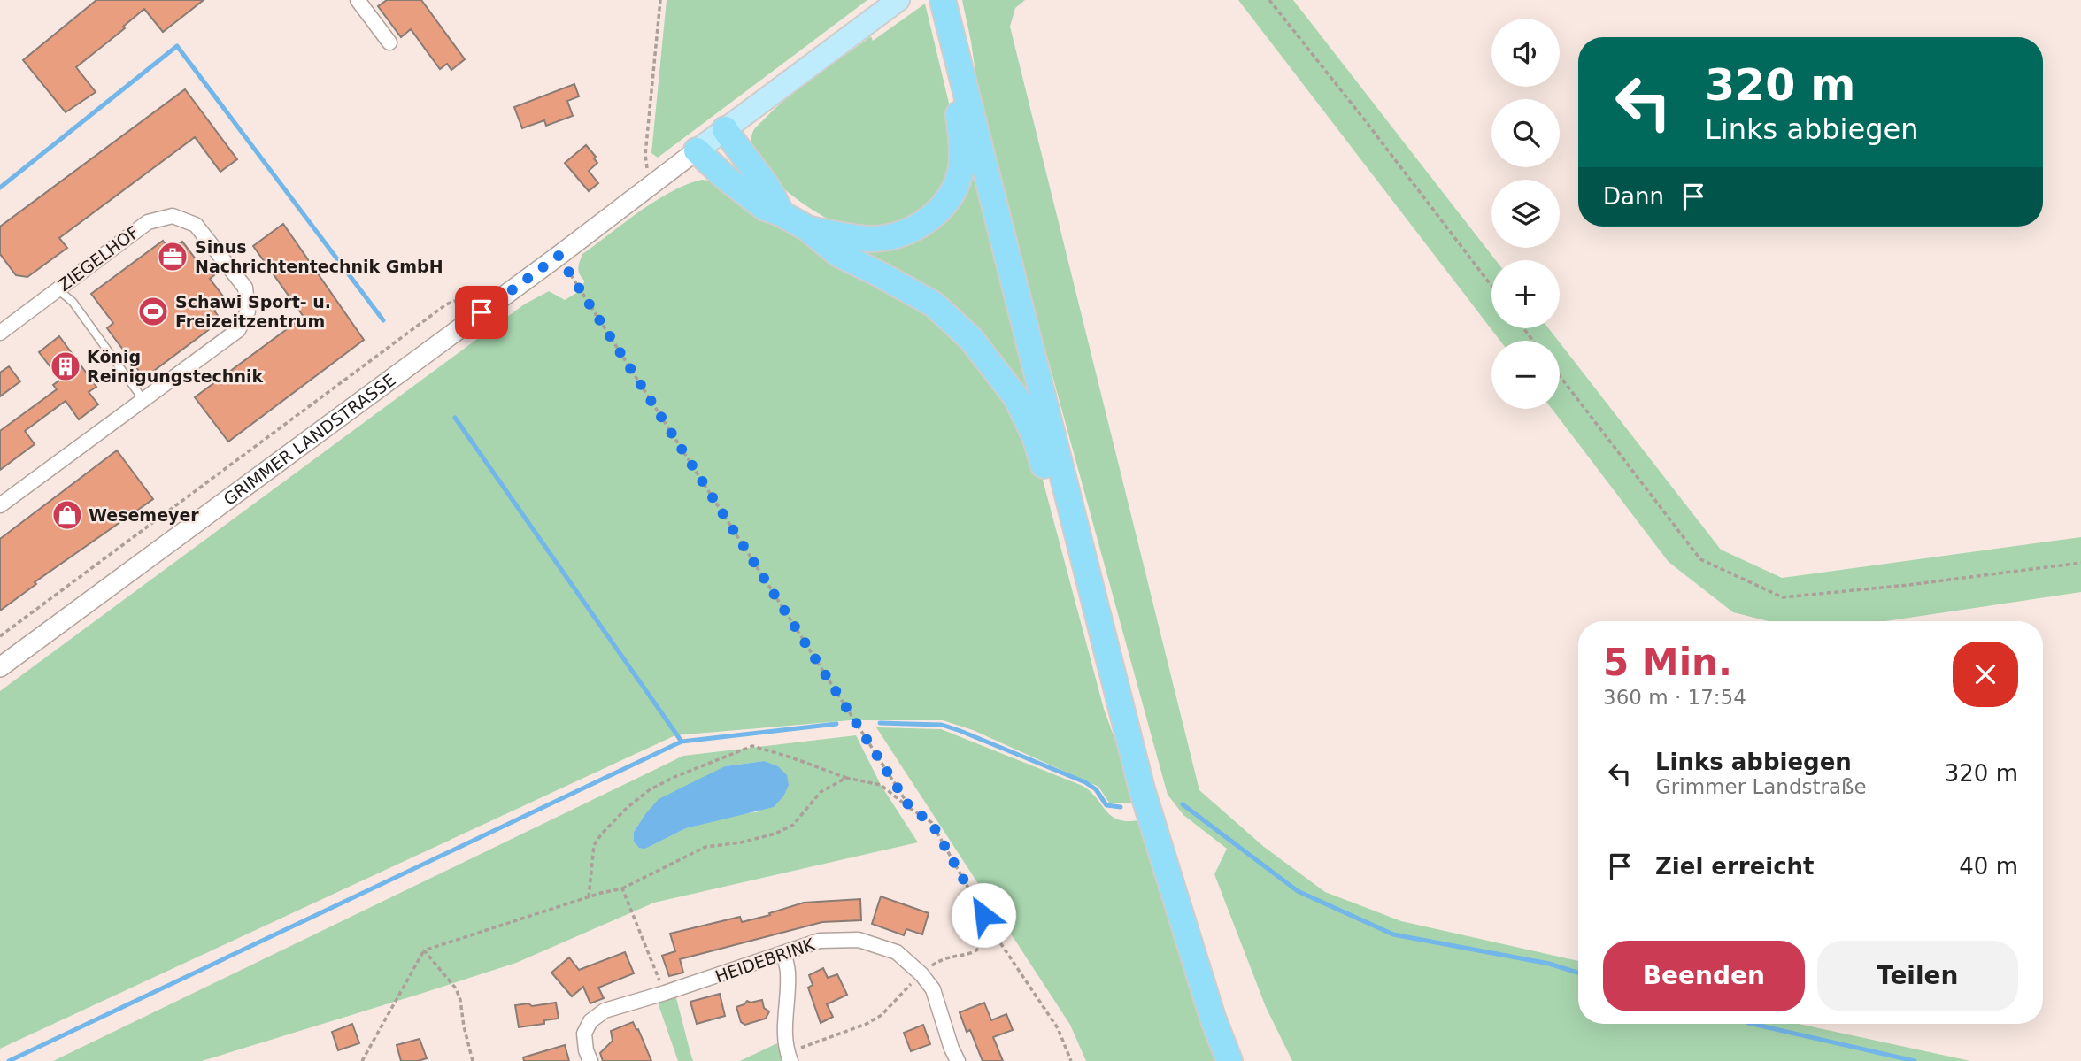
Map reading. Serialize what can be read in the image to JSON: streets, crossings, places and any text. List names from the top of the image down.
{
  "streets": {
    "main road": ["GRIMMER LANDSTRASSE"],
    "street": ["ZIEGELHOF", "HEIDEBRINK"]
  },
  "places": {
    "office": ["Sinus Nachrichtentechnik GmbH"],
    "sports": ["Schawi Sport- u. Freizeitzentrum"],
    "building": ["König Reinigungstechnik"],
    "shop": ["Wesemeyer"]
  },
  "page": {
    "map_buttons": ["+", "−"],
    "turn": ["320 m", "Links abbiegen"],
    "then": "Dann",
    "heading": ["5 Min.", "360 m · 17:54"],
    "list": [
      {
        "name": "Links abbiegen",
        "note": "Grimmer Landstraße",
        "value": "320 m"
      },
      {
        "name": "Ziel erreicht",
        "value": "40 m"
      }
    ],
    "buttons": ["Beenden", "Teilen"]
  }
}
